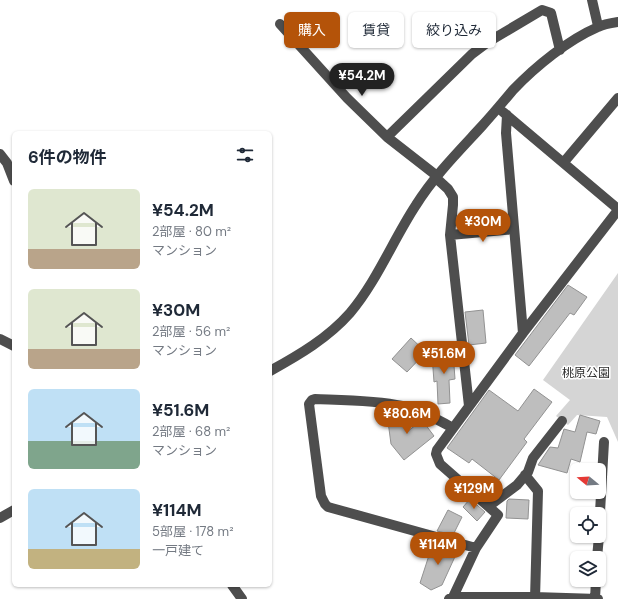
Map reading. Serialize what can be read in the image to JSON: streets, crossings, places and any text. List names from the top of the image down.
{
  "parks": ["桃原公園"],
  "north": "left",
  "page": {
    "chip": ["購入", "賃貸", "絞り込み"],
    "price": [
      "¥54.2M",
      "¥30M",
      "¥51.6M",
      "¥80.6M",
      "¥129M",
      "¥114M"
    ],
    "heading": "6件の物件",
    "list": [
      {
        "name": "¥54.2M",
        "note": "2部屋 · 80 m² · マンション"
      },
      {
        "name": "¥30M",
        "note": "2部屋 · 56 m² · マンション"
      },
      {
        "name": "¥51.6M",
        "note": "2部屋 · 68 m² · マンション"
      },
      {
        "name": "¥114M",
        "note": "5部屋 · 178 m² · 一戸建て"
      }
    ]
  }
}
